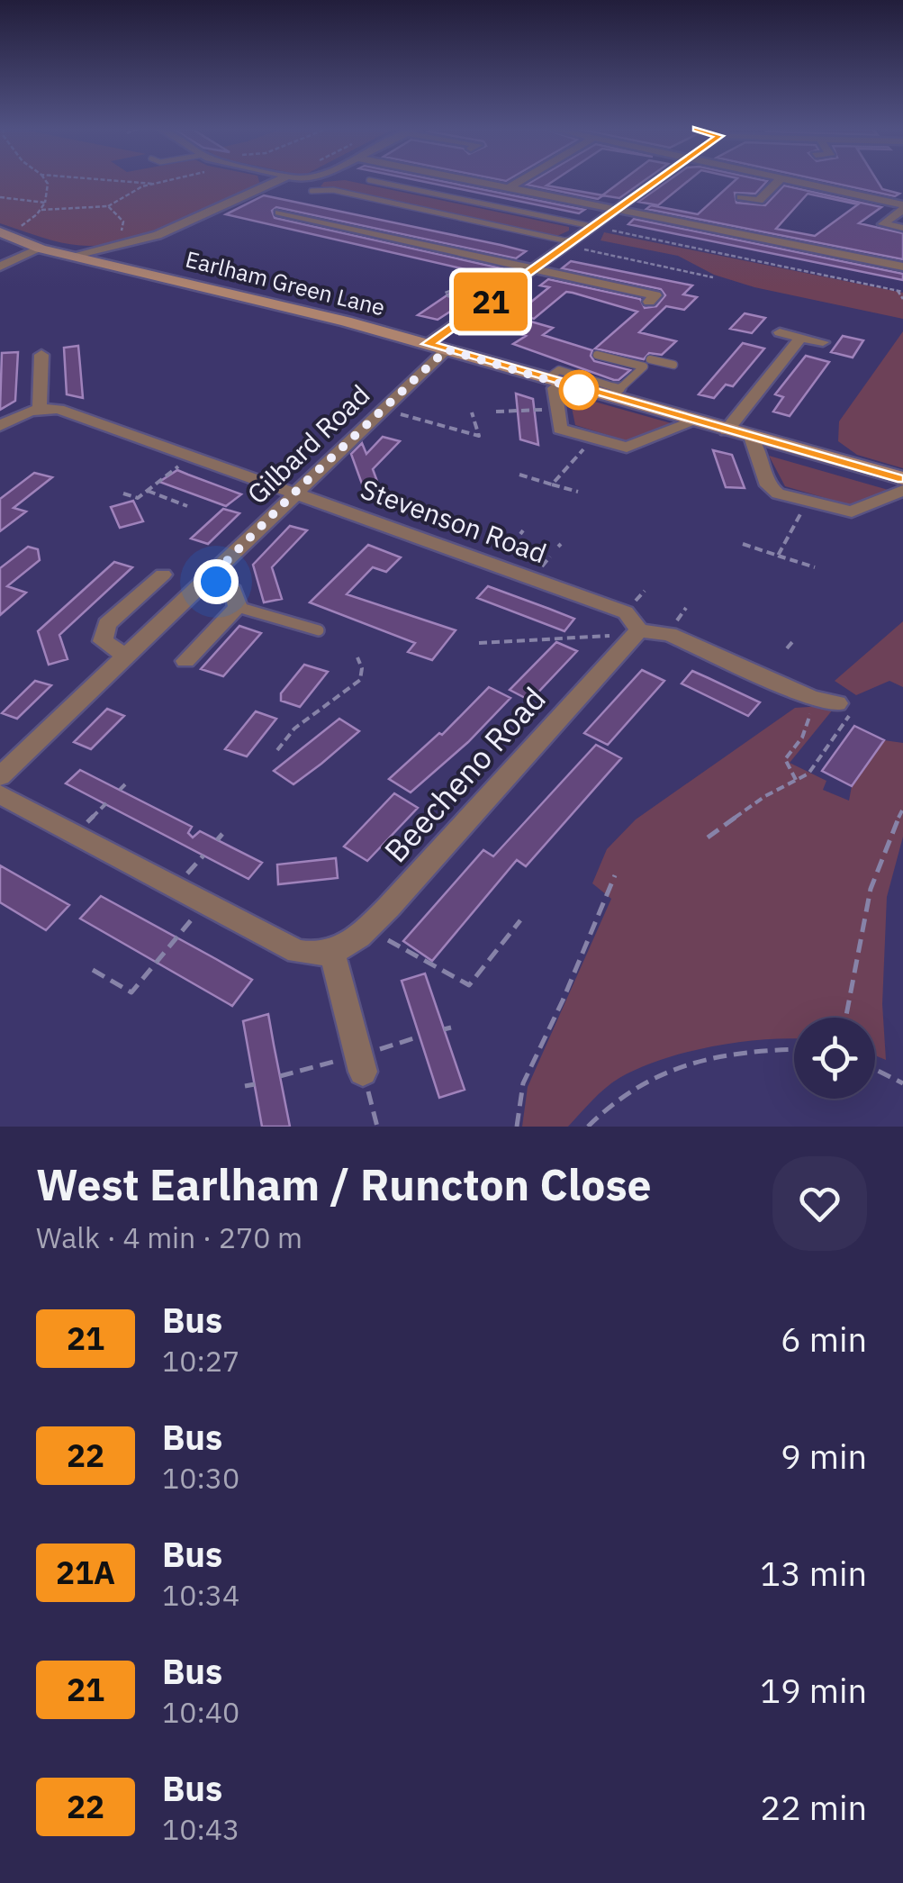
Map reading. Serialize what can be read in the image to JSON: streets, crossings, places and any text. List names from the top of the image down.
{
  "streets": {
    "street": [
      "Earlham Green Lane",
      "Gilbard Road",
      "Stevenson Road",
      "Beecheno Road"
    ]
  },
  "crossings": [
    ["Earlham Green Lane", "Gilbard Road"],
    ["Gilbard Road", "Stevenson Road"],
    ["Stevenson Road", "Beecheno Road"]
  ],
  "lines": ["bus line 21"],
  "page": {
    "on_map": "21",
    "heading": ["West Earlham / Runcton Close", "Walk · 4 min · 270 m"],
    "list": [
      {
        "mark": "21",
        "name": "Bus",
        "note": "10:27",
        "value": "6 min"
      },
      {
        "mark": "22",
        "name": "Bus",
        "note": "10:30",
        "value": "9 min"
      },
      {
        "mark": "21A",
        "name": "Bus",
        "note": "10:34",
        "value": "13 min"
      },
      {
        "mark": "21",
        "name": "Bus",
        "note": "10:40",
        "value": "19 min"
      },
      {
        "mark": "22",
        "name": "Bus",
        "note": "10:43",
        "value": "22 min"
      }
    ]
  }
}
